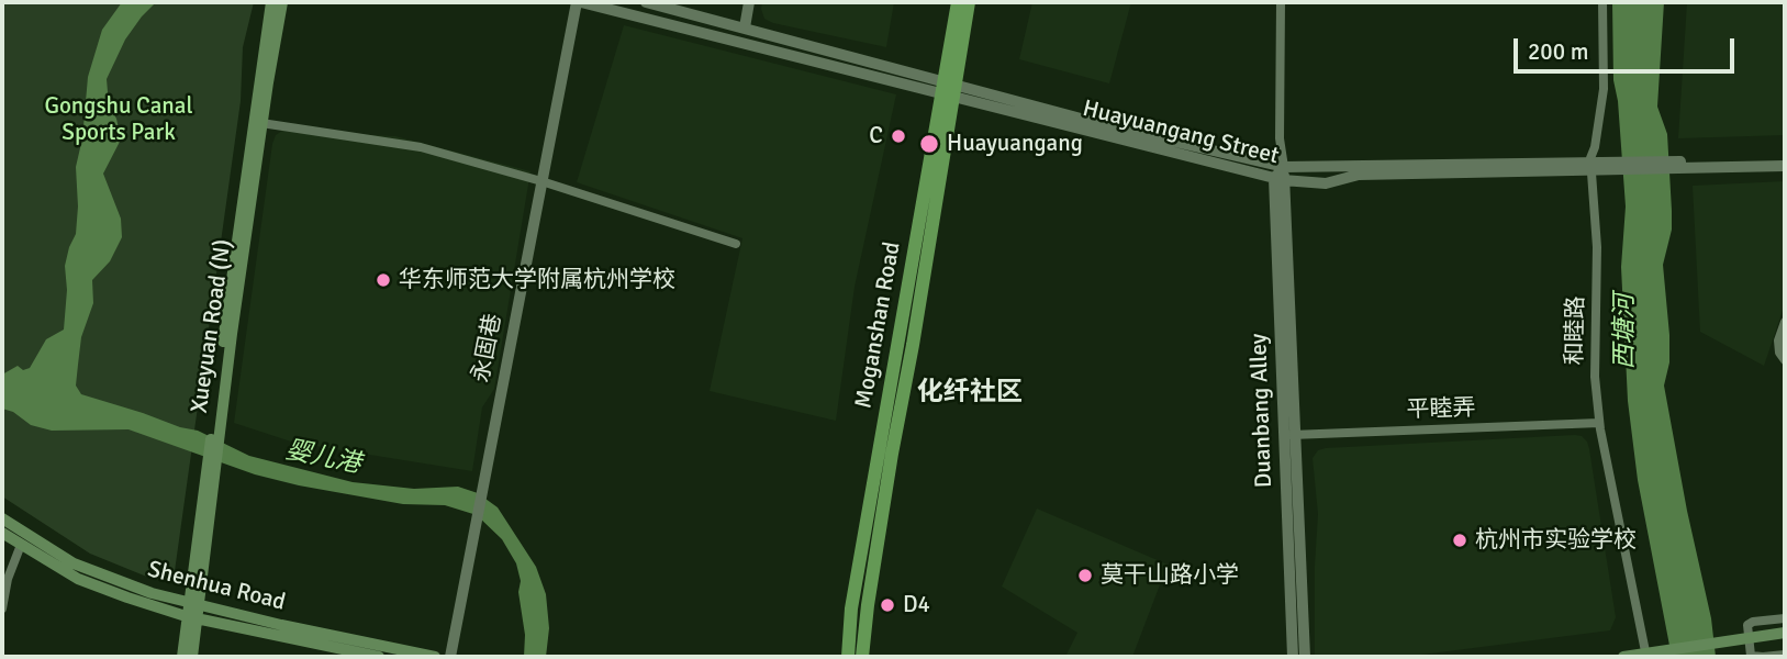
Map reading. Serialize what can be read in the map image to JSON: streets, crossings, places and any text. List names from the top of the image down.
{
  "streets": {
    "main road": ["Moganshan Road", "Xueyuan Road (N)", "Shenhua Road"],
    "street": [
      "Huayuangang Street",
      "和睦路",
      "永固巷",
      "平睦弄",
      "Duanbang Alley"
    ]
  },
  "crossings": [
    ["Huayuangang Street", "Moganshan Road"],
    ["Huayuangang Street", "永固巷"],
    ["Huayuangang Street", "Duanbang Alley"],
    ["Xueyuan Road (N)", "Shenhua Road"],
    ["和睦路", "平睦弄"],
    ["平睦弄", "Duanbang Alley"]
  ],
  "districts": ["化纤社区"],
  "water": ["西塘河", "婴儿港"],
  "parks": ["Gongshu Canal Sports Park"],
  "places": [
    "C",
    "Huayuangang",
    "华东师范大学附属杭州学校",
    "杭州市实验学校",
    "莫干山路小学",
    "D4"
  ],
  "scale_bar": "200 m"
}
